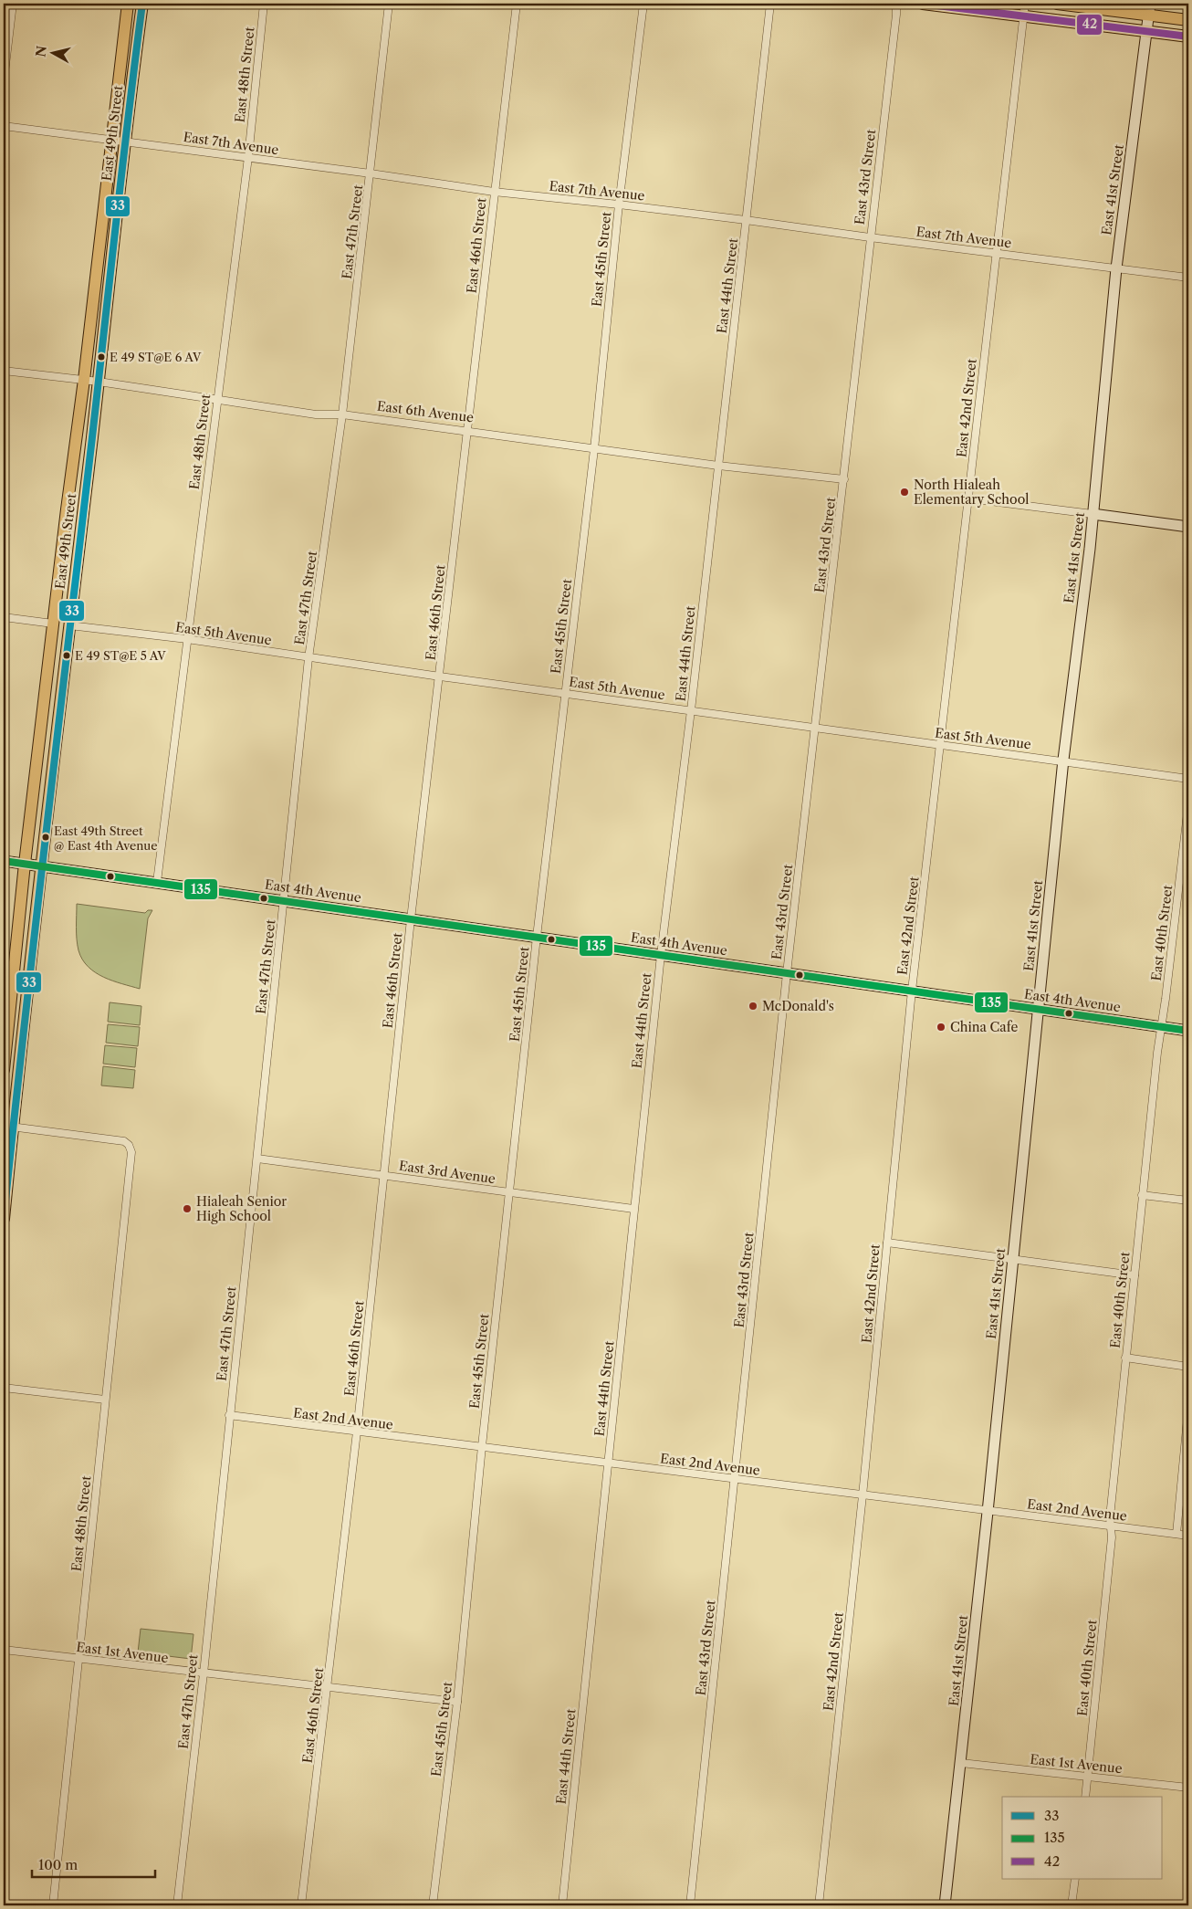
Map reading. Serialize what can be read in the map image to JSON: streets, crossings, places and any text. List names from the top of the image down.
{
  "streets": {
    "main road": ["East 49th Street"],
    "street": [
      "East 48th Street",
      "East 7th Avenue",
      "East 43rd Street",
      "East 41st Street",
      "East 47th Street",
      "East 46th Street",
      "East 45th Street",
      "East 44th Street",
      "East 42nd Street",
      "East 6th Avenue",
      "East 5th Avenue",
      "East 4th Avenue",
      "East 40th Street",
      "East 3rd Avenue",
      "East 2nd Avenue",
      "East 1st Avenue"
    ]
  },
  "crossings": [
    ["East 48th Street", "East 49th Street"],
    ["East 48th Street", "East 7th Avenue"],
    ["East 48th Street", "East 6th Avenue"],
    ["East 48th Street", "East 5th Avenue"],
    ["East 48th Street", "East 4th Avenue"],
    ["East 48th Street", "East 1st Avenue"],
    ["East 49th Street", "East 7th Avenue"],
    ["East 49th Street", "East 6th Avenue"],
    ["East 49th Street", "East 5th Avenue"],
    ["East 49th Street", "East 4th Avenue"],
    ["East 7th Avenue", "East 43rd Street"],
    ["East 7th Avenue", "East 41st Street"],
    ["East 7th Avenue", "East 47th Street"],
    ["East 7th Avenue", "East 46th Street"],
    ["East 7th Avenue", "East 45th Street"],
    ["East 7th Avenue", "East 44th Street"],
    ["East 7th Avenue", "East 42nd Street"],
    ["East 43rd Street", "East 6th Avenue"],
    ["East 43rd Street", "East 5th Avenue"],
    ["East 43rd Street", "East 4th Avenue"],
    ["East 43rd Street", "East 2nd Avenue"],
    ["East 41st Street", "East 5th Avenue"],
    ["East 41st Street", "East 4th Avenue"],
    ["East 41st Street", "East 2nd Avenue"],
    ["East 41st Street", "East 1st Avenue"],
    ["East 47th Street", "East 6th Avenue"],
    ["East 47th Street", "East 5th Avenue"],
    ["East 47th Street", "East 4th Avenue"],
    ["East 47th Street", "East 3rd Avenue"],
    ["East 47th Street", "East 2nd Avenue"],
    ["East 47th Street", "East 1st Avenue"],
    ["East 46th Street", "East 6th Avenue"],
    ["East 46th Street", "East 5th Avenue"],
    ["East 46th Street", "East 4th Avenue"],
    ["East 46th Street", "East 3rd Avenue"],
    ["East 46th Street", "East 2nd Avenue"],
    ["East 46th Street", "East 1st Avenue"],
    ["East 45th Street", "East 6th Avenue"],
    ["East 45th Street", "East 5th Avenue"],
    ["East 45th Street", "East 4th Avenue"],
    ["East 45th Street", "East 3rd Avenue"],
    ["East 45th Street", "East 2nd Avenue"],
    ["East 45th Street", "East 1st Avenue"],
    ["East 44th Street", "East 6th Avenue"],
    ["East 44th Street", "East 5th Avenue"],
    ["East 44th Street", "East 4th Avenue"],
    ["East 44th Street", "East 3rd Avenue"],
    ["East 44th Street", "East 2nd Avenue"],
    ["East 42nd Street", "East 5th Avenue"],
    ["East 42nd Street", "East 4th Avenue"],
    ["East 42nd Street", "East 2nd Avenue"],
    ["East 4th Avenue", "East 40th Street"],
    ["East 40th Street", "East 2nd Avenue"],
    ["East 40th Street", "East 1st Avenue"]
  ],
  "places": [
    "E 49 ST@E 6 AV",
    "North Hialeah Elementary School",
    "E 49 ST@E 5 AV",
    "East 49th Street @ East 4th Avenue",
    "McDonald's",
    "China Cafe",
    "Hialeah Senior High School"
  ],
  "lines": ["transit line 33", "transit line 42", "transit line 135"],
  "legend": ["33", "135", "42"],
  "scale_bar": "100 m",
  "north": "left"
}
